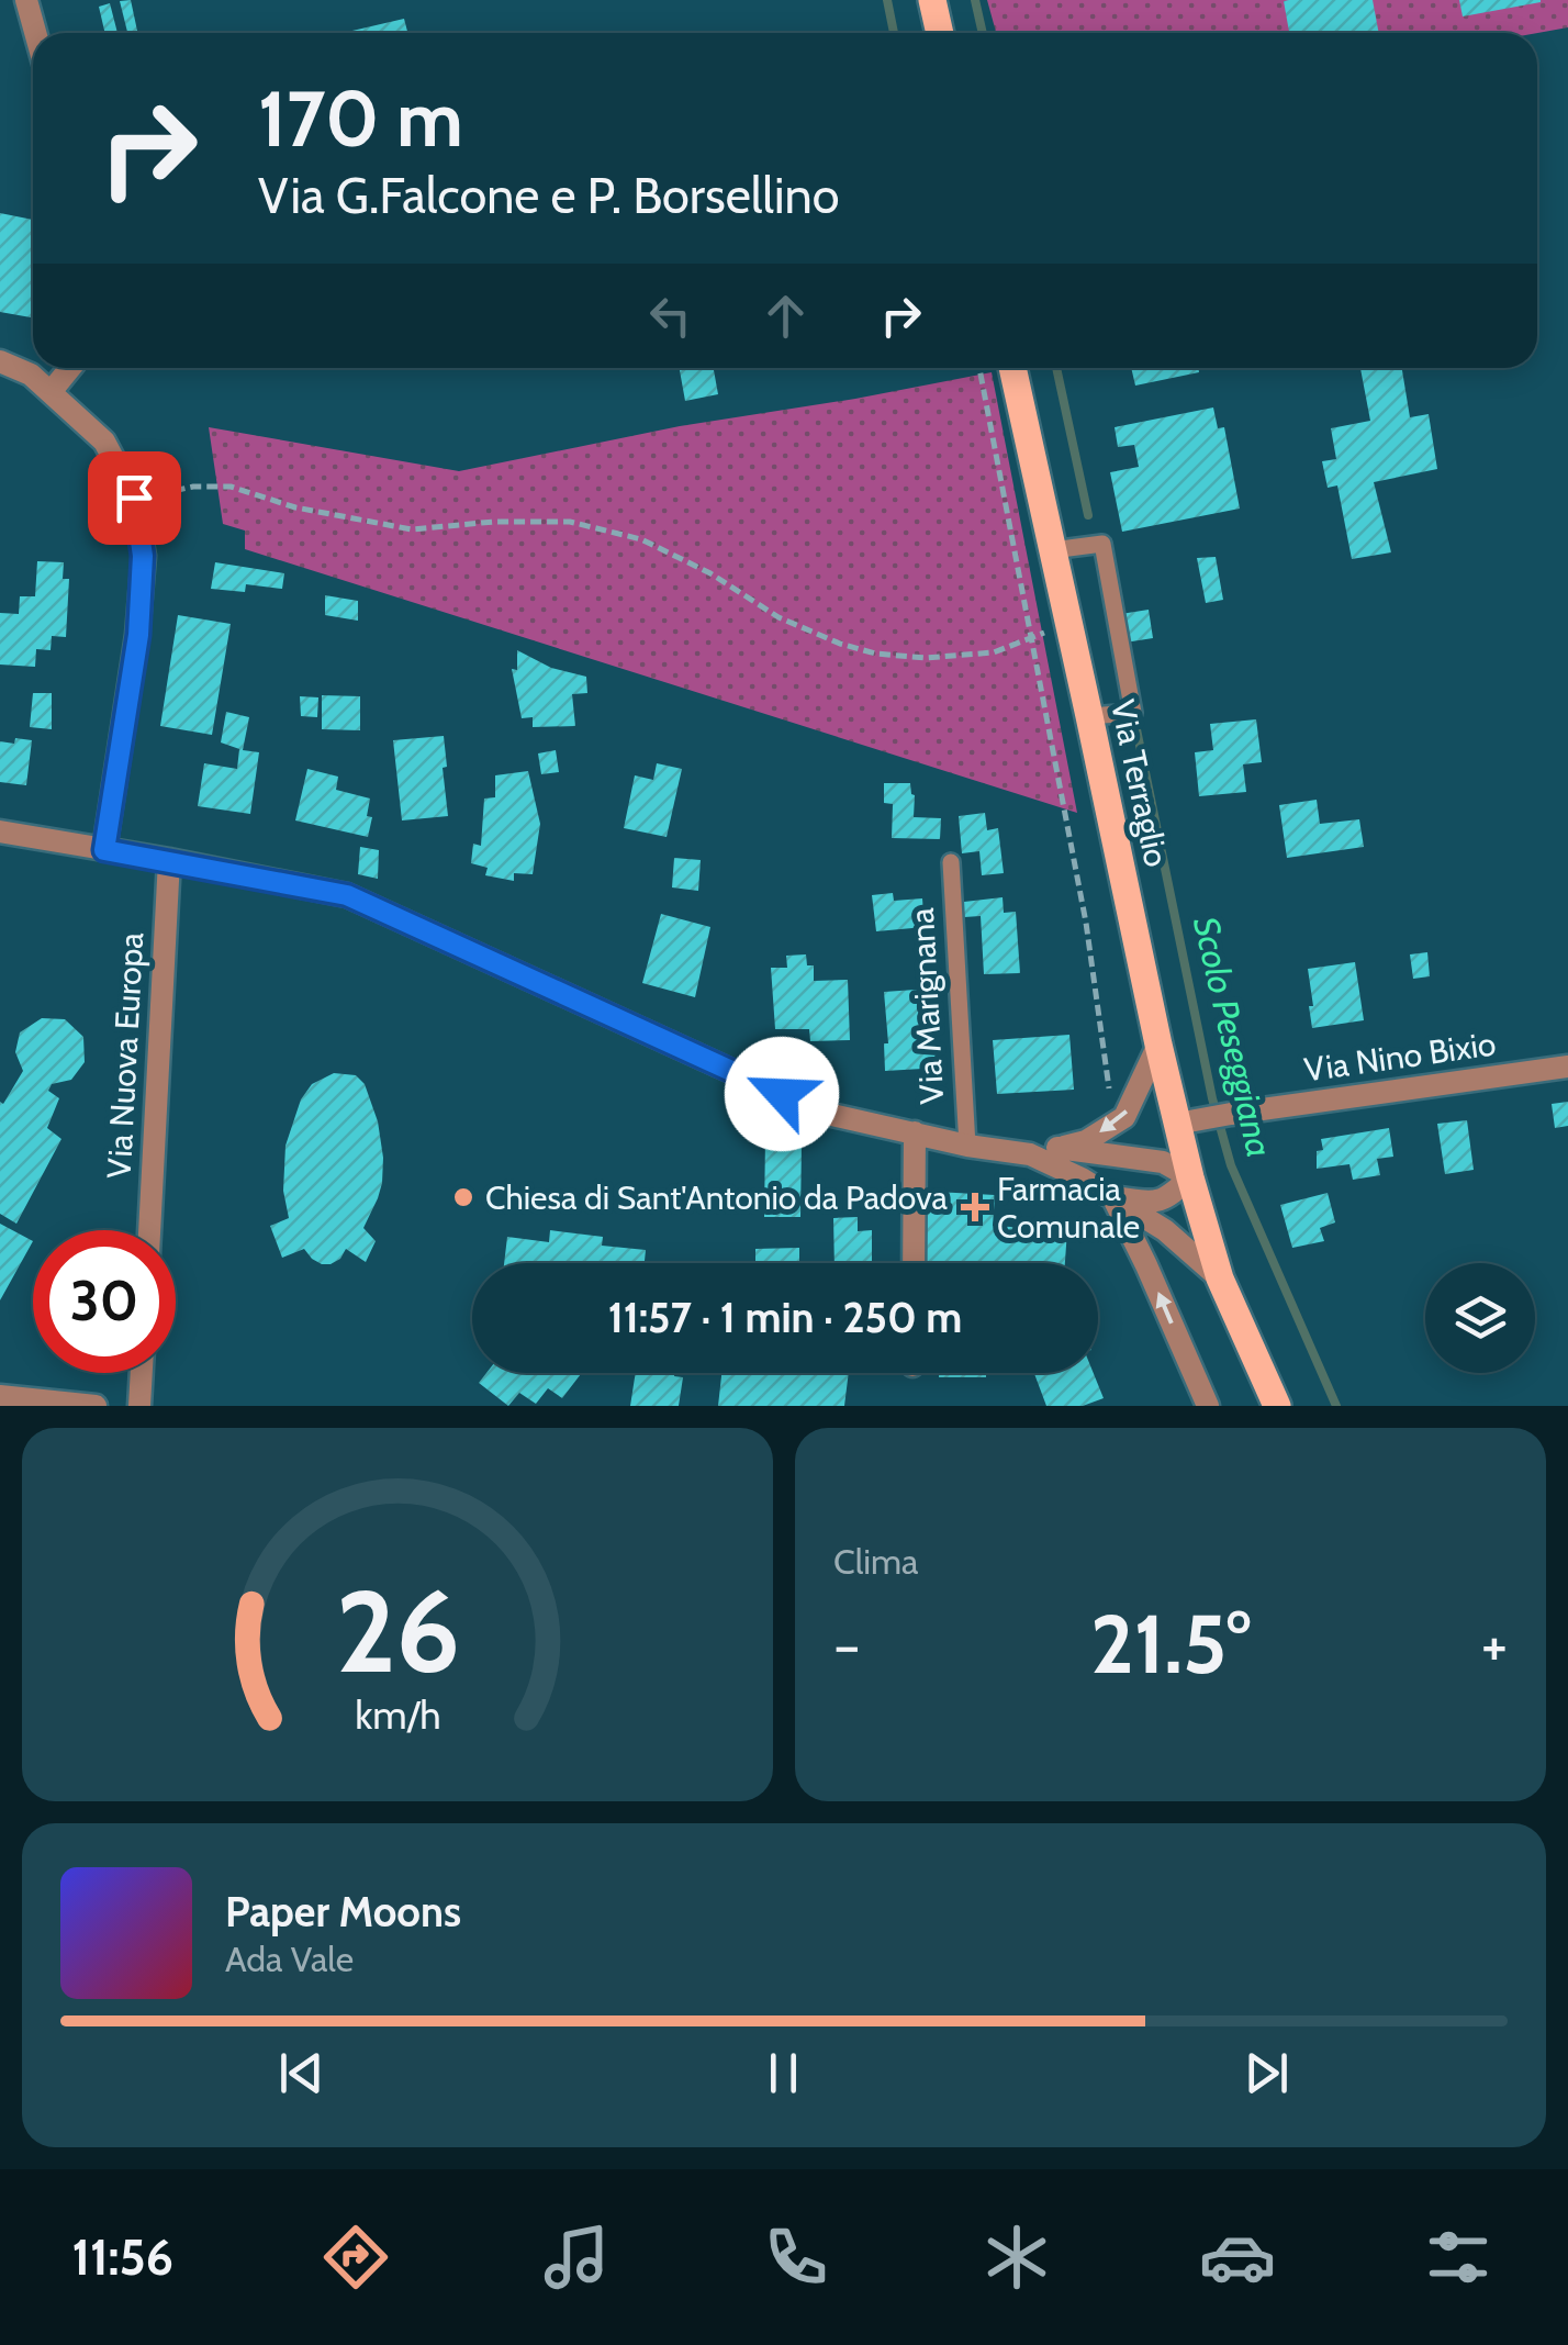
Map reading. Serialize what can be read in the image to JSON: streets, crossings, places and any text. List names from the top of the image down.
{
  "streets": {
    "main road": ["Via Terraglio"],
    "street": ["Via Marignana", "Via Nuova Europa", "Via Nino Bixio"]
  },
  "crossings": [
    ["Via Terraglio", "Via Marignana"],
    ["Via Terraglio", "Via Nino Bixio"],
    ["Via Marignana", "Via Nuova Europa"]
  ],
  "water": ["Scolo Peseggiana"],
  "places": {
    "other": ["Chiesa di Sant'Antonio da Padova"],
    "health": ["Farmacia Comunale"]
  },
  "page": {
    "turn": ["170 m", "Via G.Falcone e P. Borsellino"],
    "limit": "30",
    "trip": "11:57 · 1 min · 250 m",
    "tile": "Clima",
    "heat": ["−", "21.5°", "+"],
    "song": ["Paper Moons", "Ada Vale"],
    "tabs": "11:56",
    "gauge": ["26", "km/h"]
  }
}
